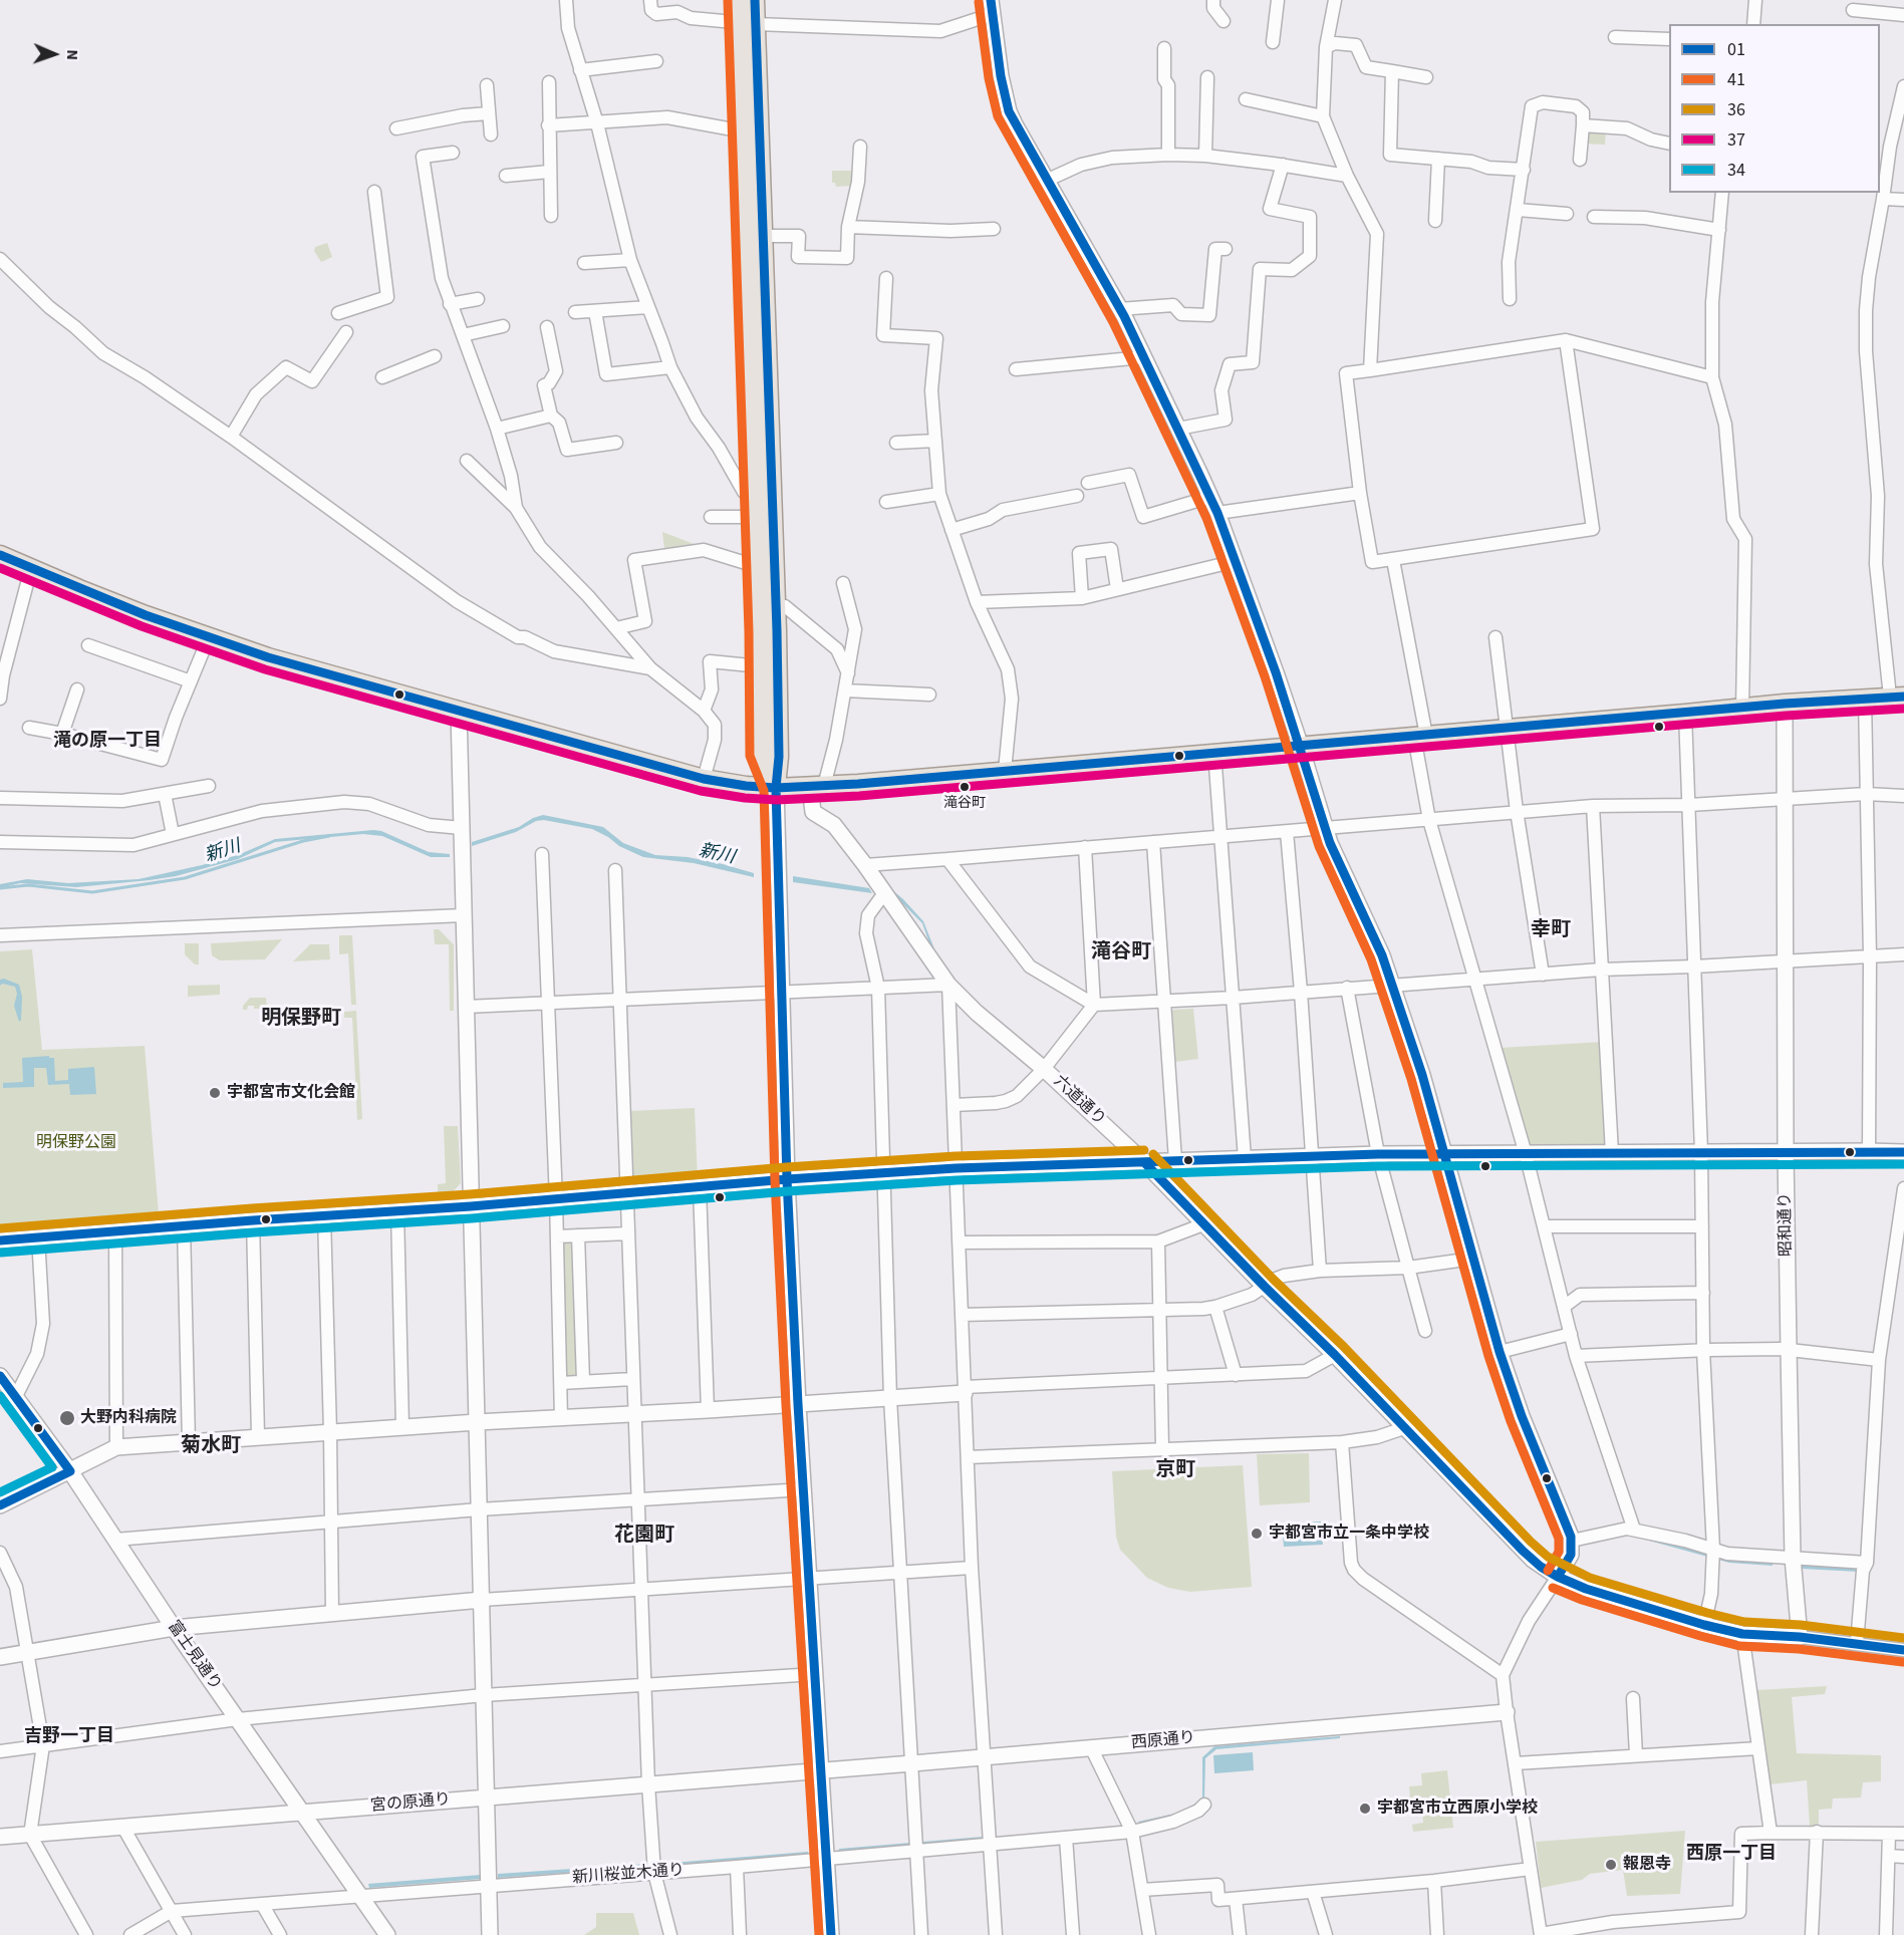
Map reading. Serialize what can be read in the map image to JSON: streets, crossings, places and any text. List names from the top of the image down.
{
  "streets": {
    "street": [
      "六道通り",
      "昭和通り",
      "富士見通り",
      "西原通り",
      "宮の原通り",
      "新川桜並木通り"
    ]
  },
  "crossings": [
    ["六道通り", "昭和通り"],
    ["富士見通り", "宮の原通り"],
    ["富士見通り", "新川桜並木通り"],
    ["西原通り", "宮の原通り"]
  ],
  "districts": [
    "滝の原一丁目",
    "幸町",
    "滝谷町",
    "明保野町",
    "菊水町",
    "京町",
    "花園町",
    "吉野一丁目",
    "西原一丁目"
  ],
  "water": ["新川"],
  "parks": ["明保野公園"],
  "places": [
    "滝谷町",
    "宇都宮市文化会館",
    "大野内科病院",
    "宇都宮市立一条中学校",
    "宇都宮市立西原小学校",
    "報恩寺"
  ],
  "lines": [
    "transit line 01",
    "transit line 41",
    "transit line 37",
    "transit line 36",
    "transit line 34"
  ],
  "legend": [
    "01",
    "41",
    "36",
    "37",
    "34"
  ],
  "north": "right"
}
